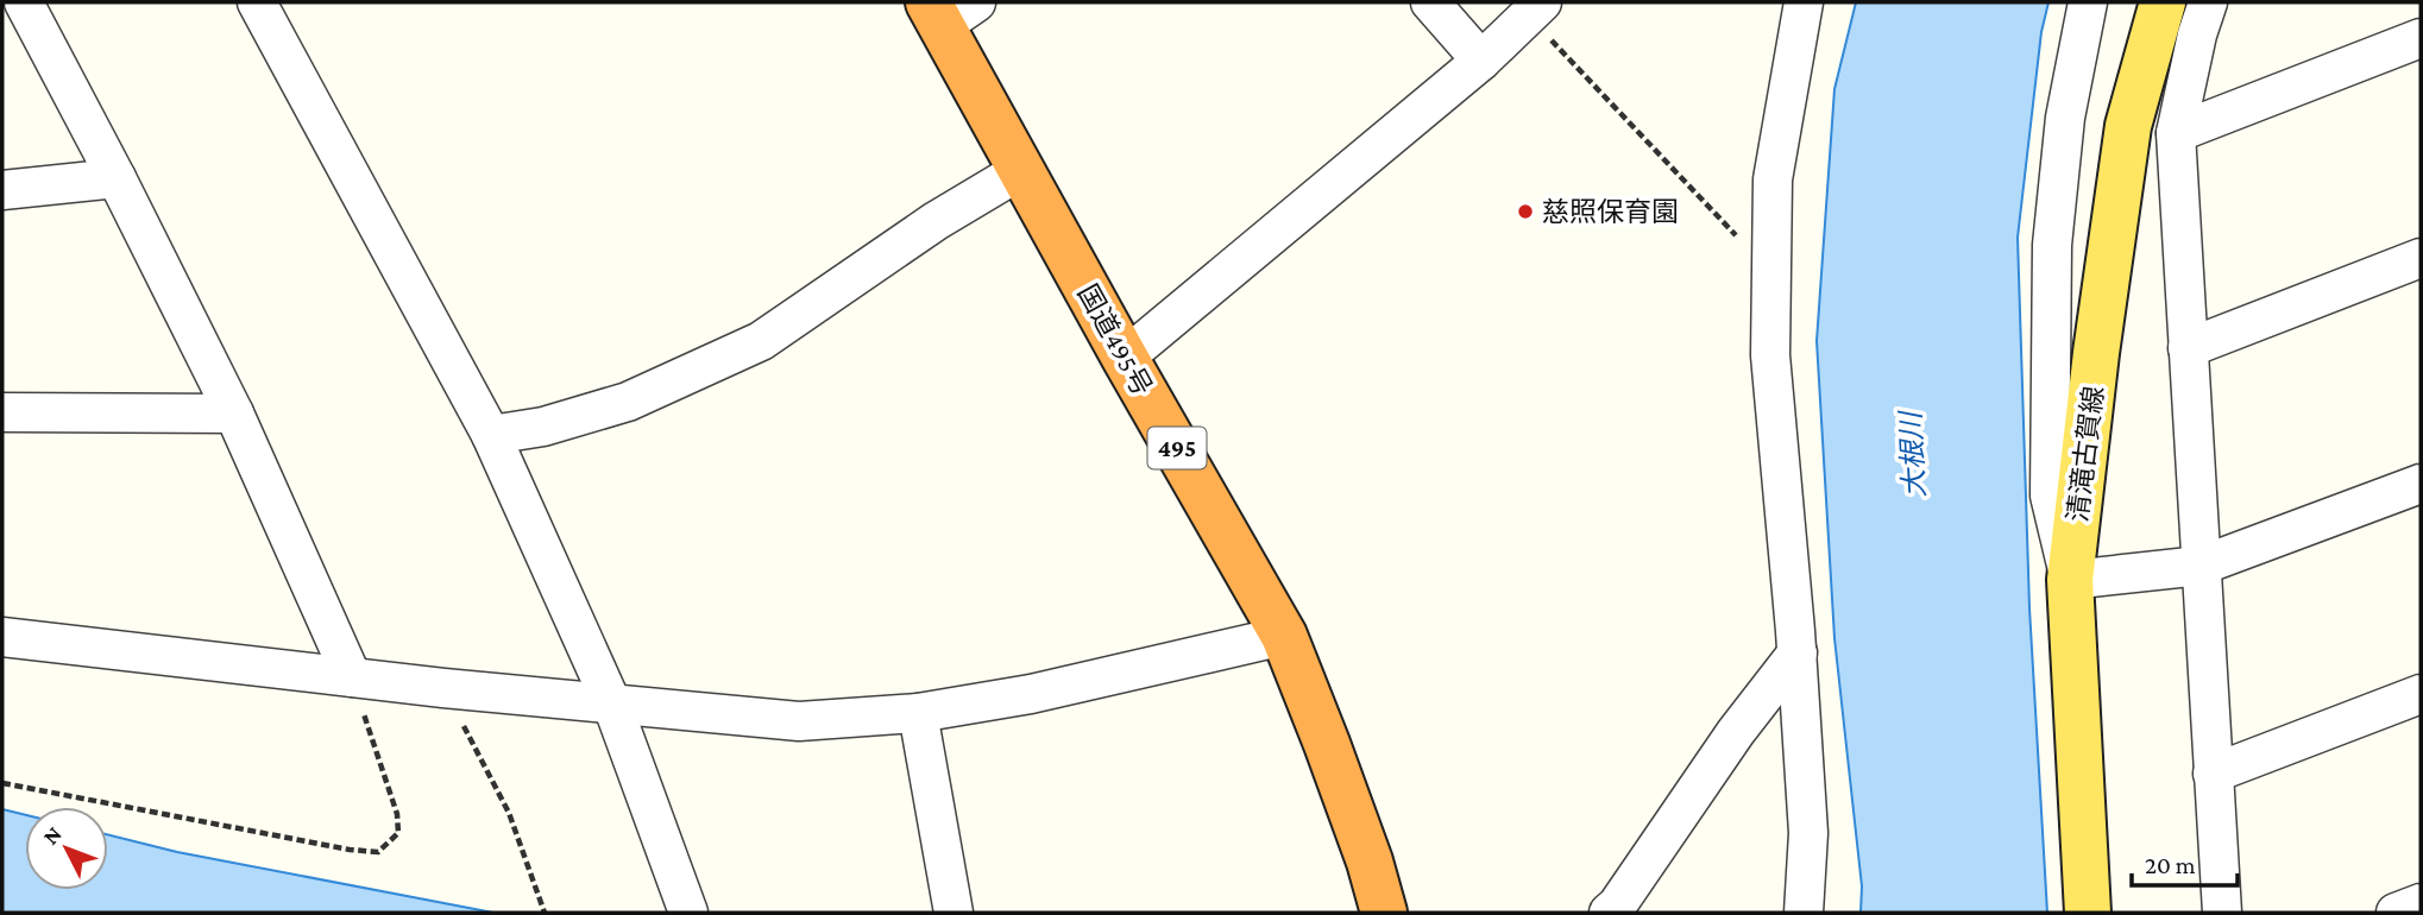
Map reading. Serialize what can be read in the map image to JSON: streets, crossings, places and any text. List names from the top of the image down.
{
  "streets": {
    "highway": ["国道495号", "495"],
    "main road": ["清滝古賀線"]
  },
  "water": ["大根川"],
  "places": ["慈照保育園"],
  "scale_bar": "20 m",
  "north": "top left"
}
